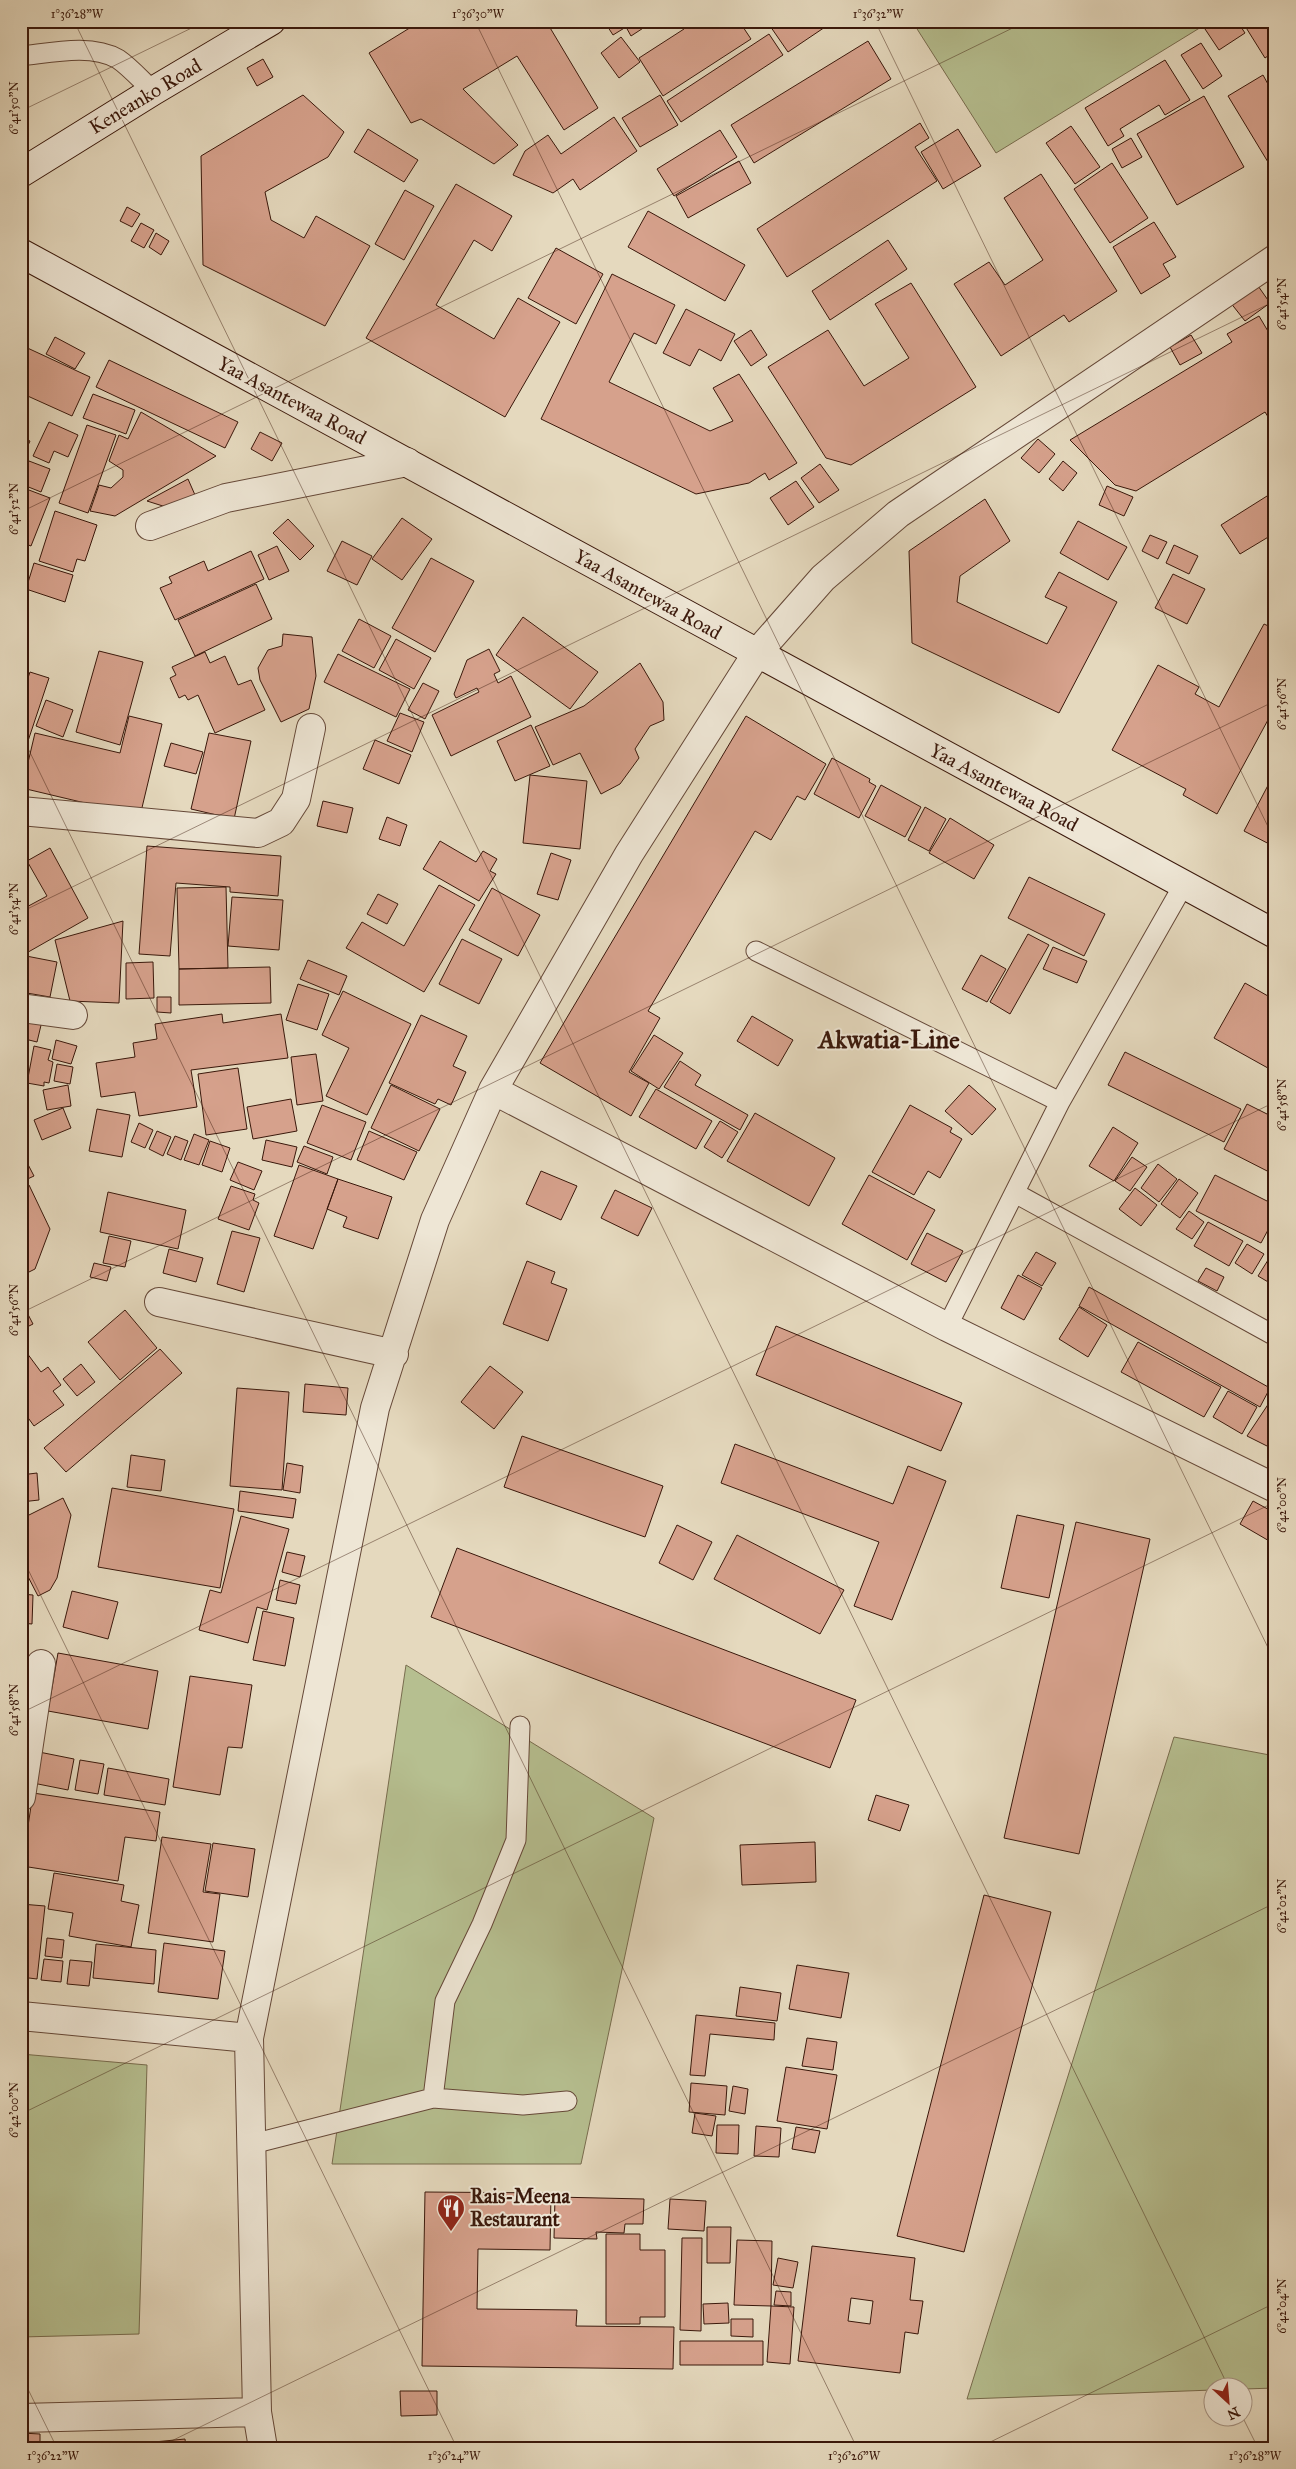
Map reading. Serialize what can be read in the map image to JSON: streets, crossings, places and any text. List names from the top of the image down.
{
  "streets": {
    "street": ["Keneanko Road", "Yaa Asantewaa Road"]
  },
  "districts": ["Akwatia-Line"],
  "places": {
    "restaurant": ["Rais-Meena Restaurant"]
  },
  "north": "bottom right",
  "coordinates": [
    "1°36'28\"W",
    "1°36'30\"W",
    "1°36'32\"W",
    "6°41'50\"N",
    "6°41'54\"N",
    "6°41'52\"N",
    "6°41'56\"N",
    "6°41'58\"N",
    "6°42'00\"N",
    "6°42'02\"N",
    "6°42'04\"N",
    "1°36'22\"W",
    "1°36'24\"W",
    "1°36'26\"W"
  ]
}
